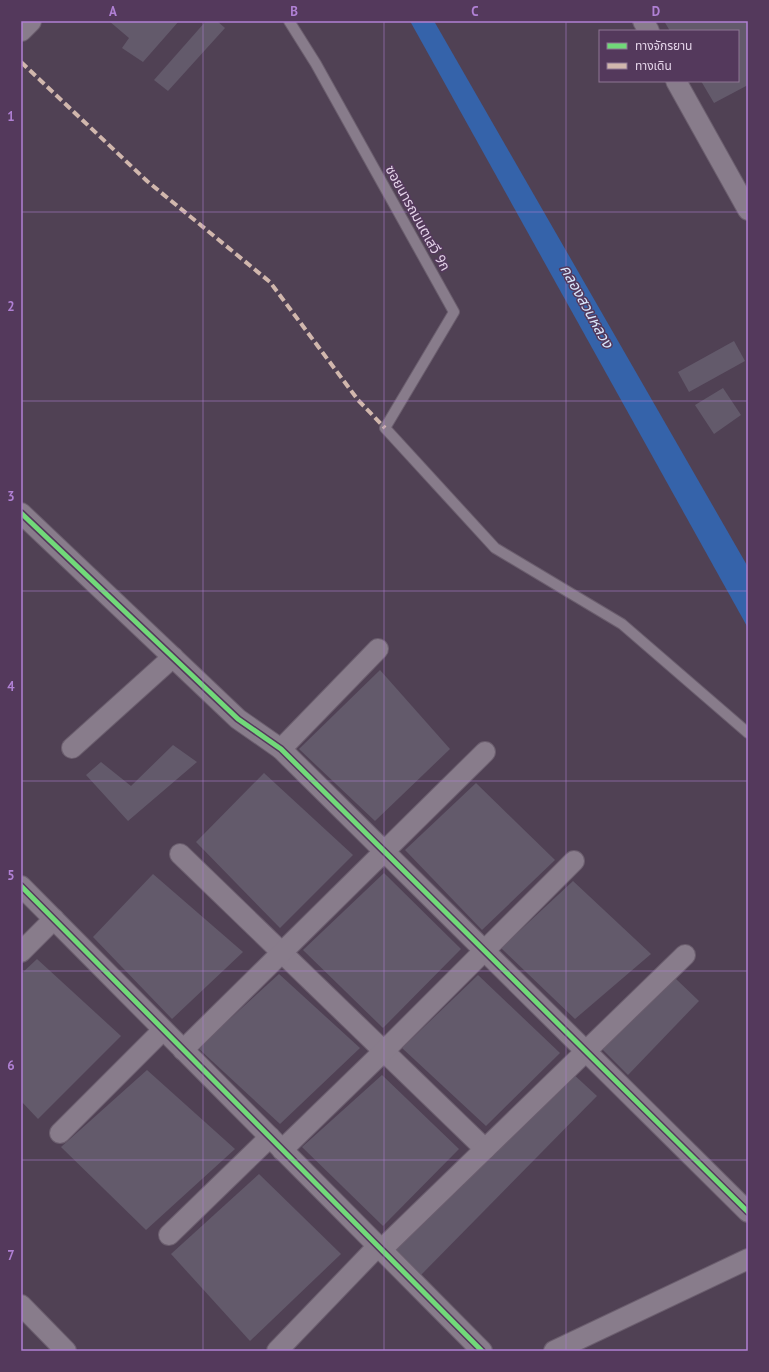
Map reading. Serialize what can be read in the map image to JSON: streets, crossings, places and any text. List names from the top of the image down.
{
  "streets": {
    "lane": ["ซอยนารถมนตเสวี 9ก"]
  },
  "water": ["คลองสวนหลวง"],
  "legend": ["ทางจักรยาน", "ทางเดิน"],
  "grid": {
    "columns": [
      "A",
      "B",
      "C",
      "D"
    ],
    "rows": [
      "1",
      "2",
      "3",
      "4",
      "5",
      "6",
      "7"
    ]
  }
}
